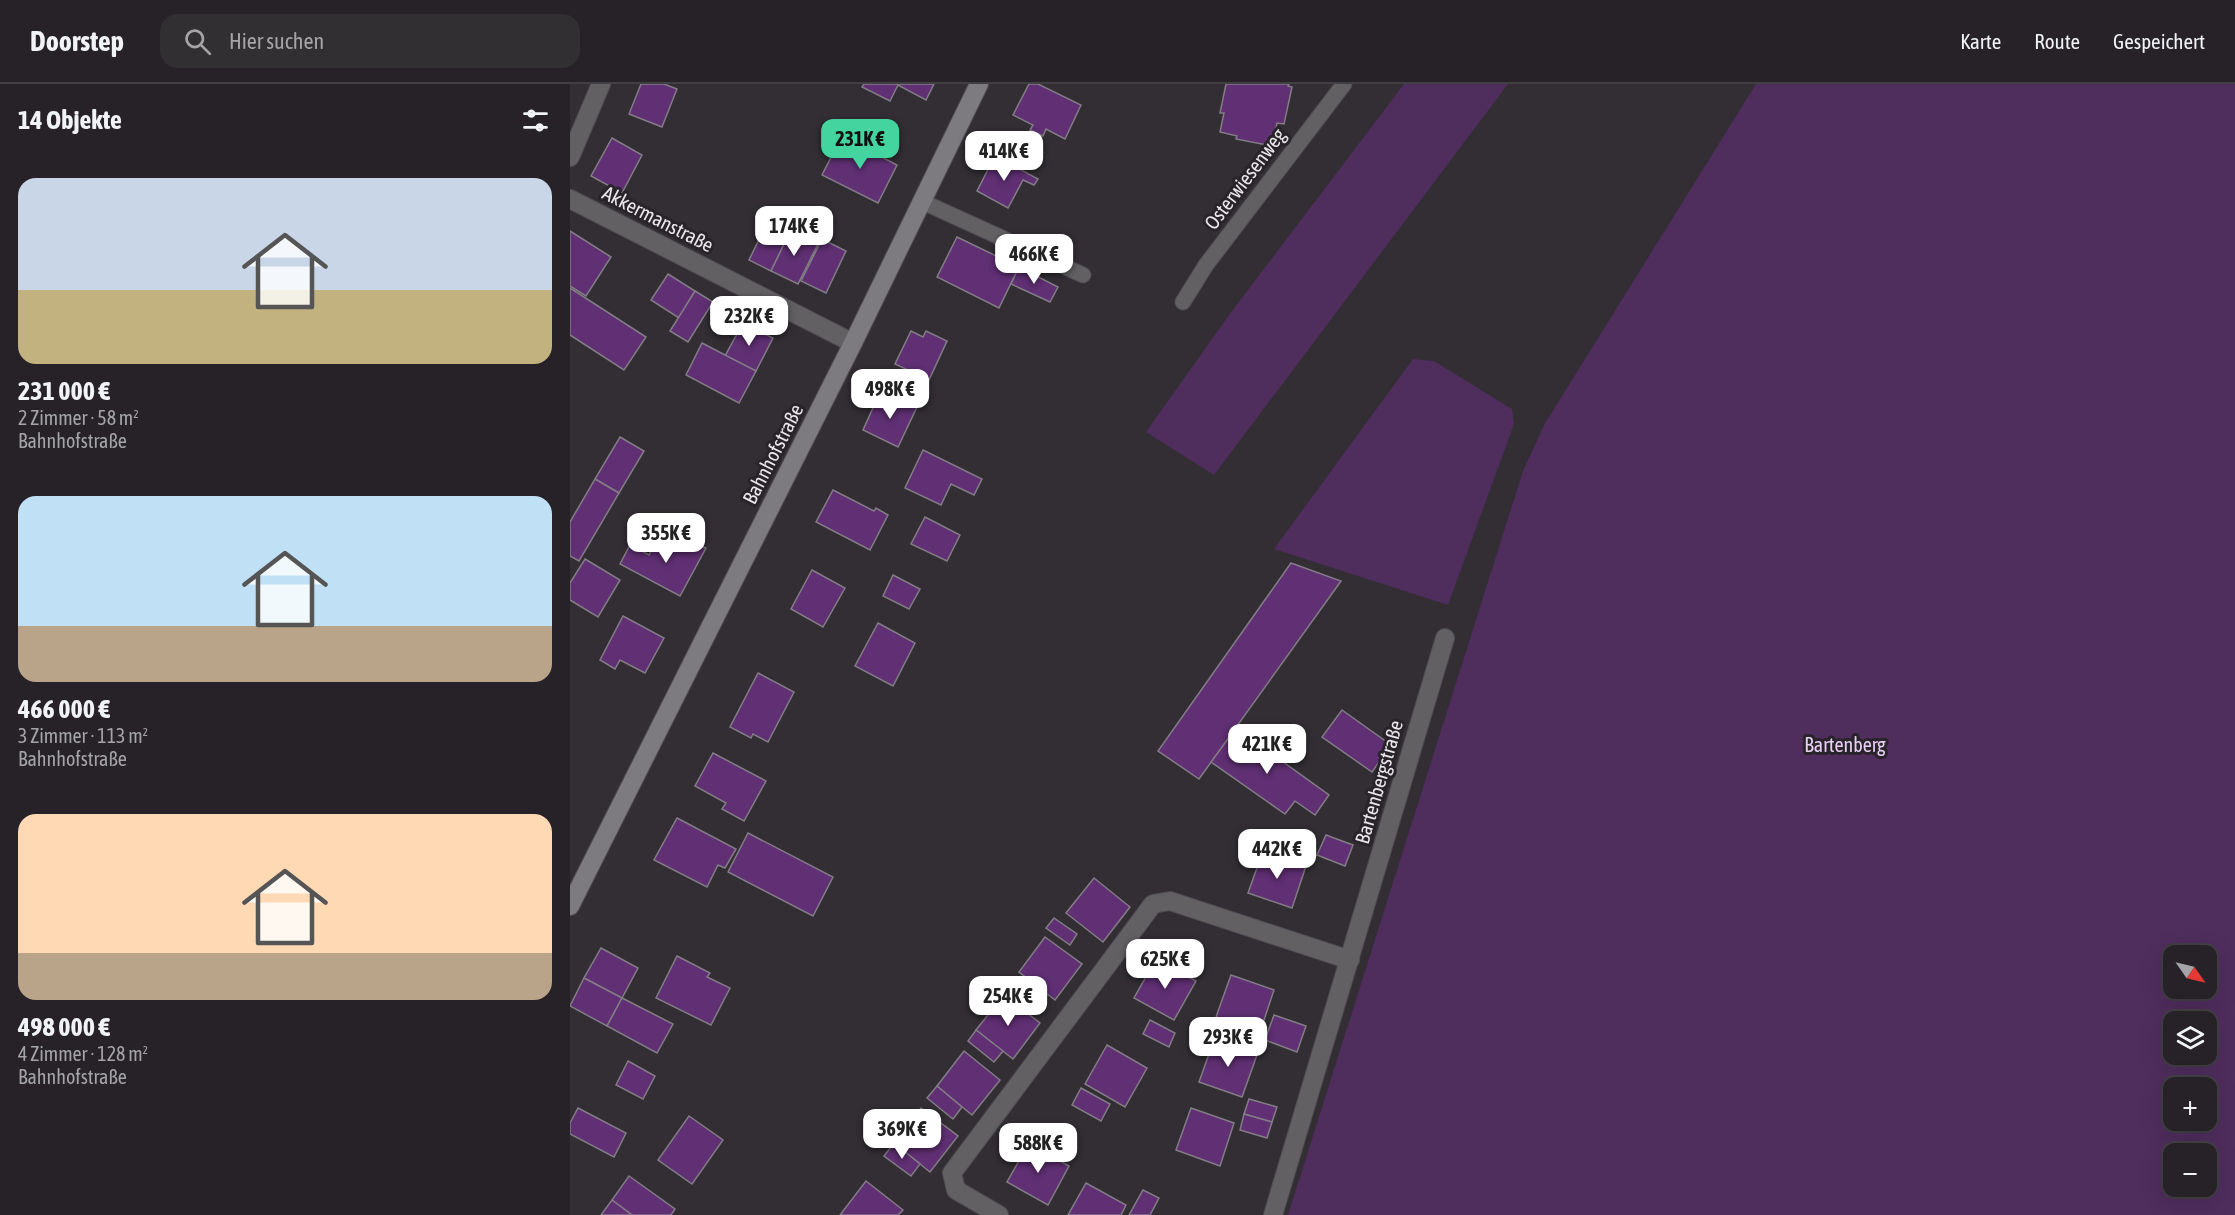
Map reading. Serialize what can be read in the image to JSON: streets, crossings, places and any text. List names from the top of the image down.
{
  "streets": {
    "main road": ["Bahnhofstraße"],
    "street": ["Akkermanstraße", "Bartenbergstraße"],
    "lane": ["Osterwiesenweg"]
  },
  "crossings": [
    ["Akkermanstraße", "Bahnhofstraße"]
  ],
  "parks": ["Bartenberg"],
  "north": "bottom right",
  "page": {
    "header": "Doorstep",
    "search": "Hier suchen",
    "nav": ["Karte", "Route", "Gespeichert"],
    "heading": "14 Objekte",
    "price": [
      "231K €",
      "414K €",
      "174K €",
      "466K €",
      "232K €",
      "498K €",
      "355K €",
      "421K €",
      "442K €",
      "625K €",
      "254K €",
      "293K €",
      "369K €",
      "588K €"
    ],
    "list": [
      {
        "name": "231 000 €",
        "note": "2 Zimmer · 58 m² · Bahnhofstraße"
      },
      {
        "name": "466 000 €",
        "note": "3 Zimmer · 113 m² · Bahnhofstraße"
      },
      {
        "name": "498 000 €",
        "note": "4 Zimmer · 128 m² · Bahnhofstraße"
      }
    ],
    "map_buttons": ["+", "−"]
  }
}
